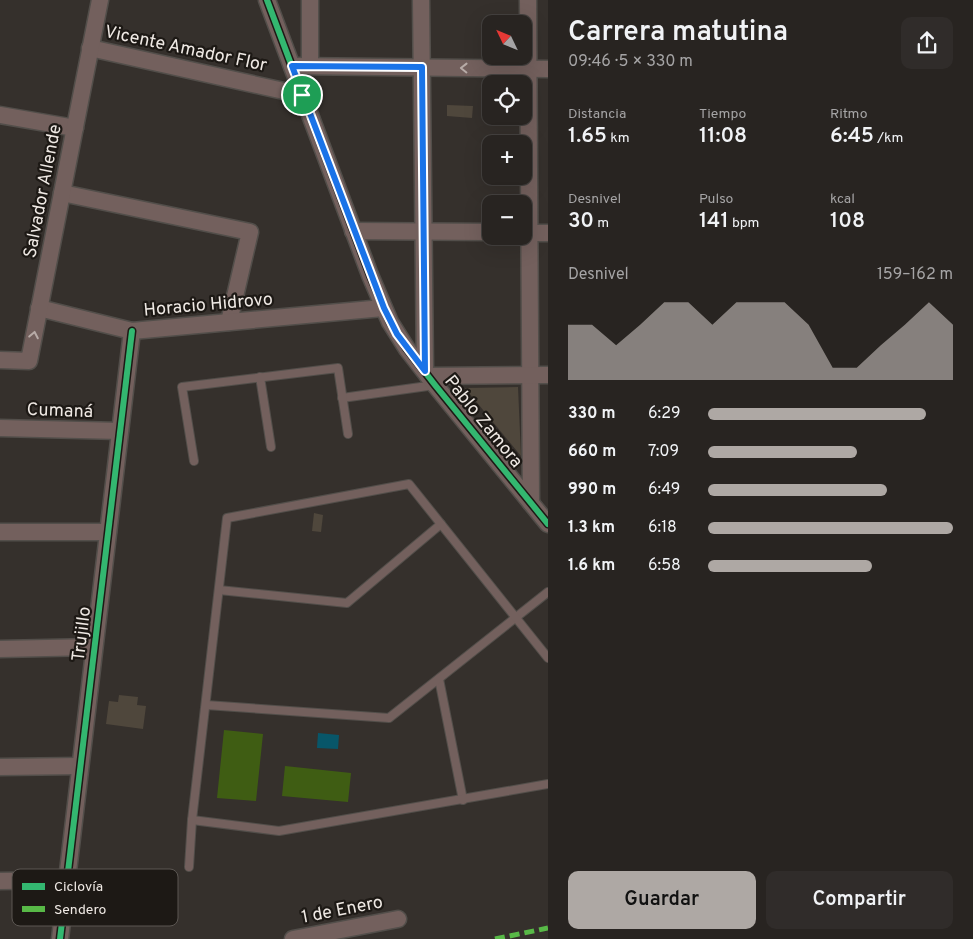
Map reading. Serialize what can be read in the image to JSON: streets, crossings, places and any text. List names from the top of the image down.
{
  "streets": {
    "street": [
      "Vicente Amador Flor",
      "Salvador Allende",
      "Horacio Hidrovo",
      "Cumaná",
      "Pablo Zamora",
      "Trujillo",
      "1 de Enero"
    ]
  },
  "crossings": [
    ["Vicente Amador Flor", "Salvador Allende"],
    ["Vicente Amador Flor", "Pablo Zamora"],
    ["Salvador Allende", "Horacio Hidrovo"],
    ["Horacio Hidrovo", "Pablo Zamora"],
    ["Horacio Hidrovo", "Trujillo"],
    ["Cumaná", "Trujillo"]
  ],
  "legend": ["Ciclovía", "Sendero"],
  "north": "top left",
  "page": {
    "heading": ["Carrera matutina", "09:46 · 5 × 330 m"],
    "map_buttons": ["+", "−"],
    "stats": [
      ["Distancia", "1.65 km"],
      ["Tiempo", "11:08"],
      ["Ritmo", "6:45 /km"],
      ["Desnivel", "30 m"],
      ["Pulso", "141 bpm"],
      ["kcal", "108"]
    ],
    "chart": ["Desnivel", "159–162 m"],
    "list": [
      {
        "name": "330 m",
        "note": "6:29"
      },
      {
        "name": "660 m",
        "note": "7:09"
      },
      {
        "name": "990 m",
        "note": "6:49"
      },
      {
        "name": "1.3 km",
        "note": "6:18"
      },
      {
        "name": "1.6 km",
        "note": "6:58"
      }
    ],
    "buttons": ["Guardar", "Compartir"]
  }
}
